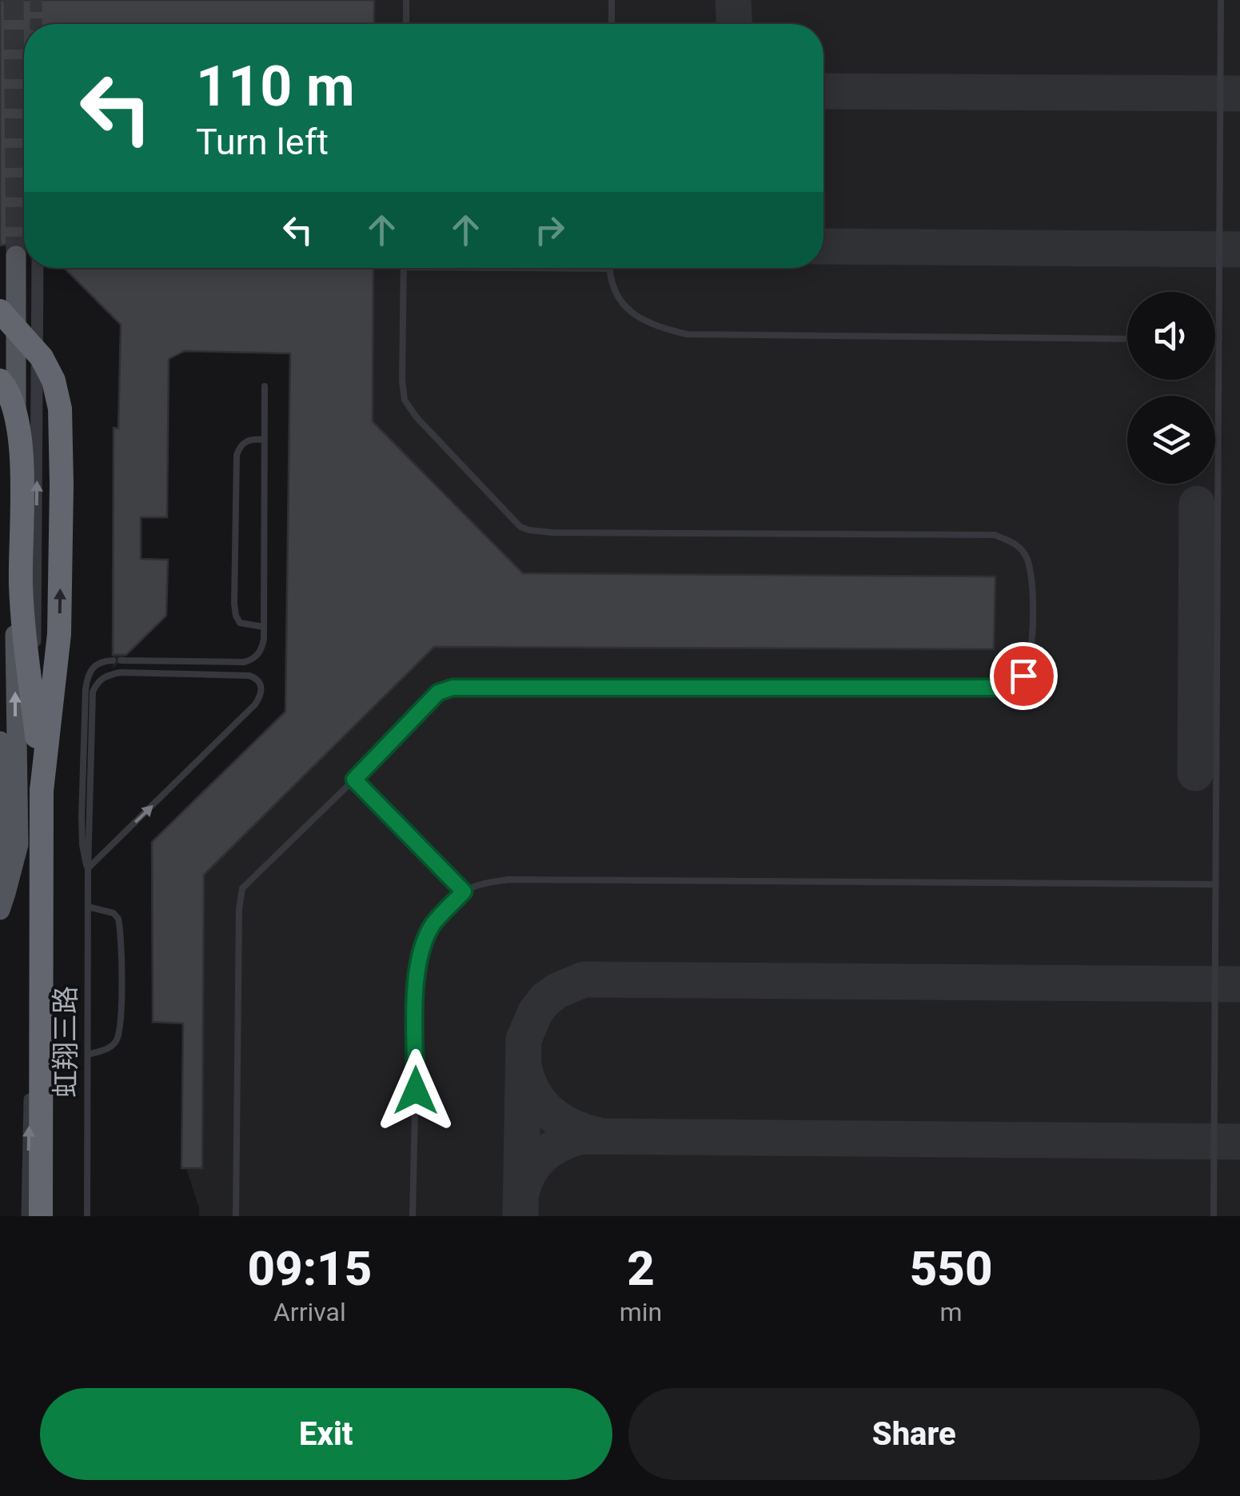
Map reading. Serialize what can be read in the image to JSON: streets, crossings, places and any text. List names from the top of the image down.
{
  "streets": {
    "lane": ["虹翔三路"]
  },
  "page": {
    "turn": ["110 m", "Turn left"],
    "eta": [
      "09:15",
      "Arrival",
      "2",
      "min",
      "550",
      "m"
    ],
    "buttons": ["Exit", "Share"]
  }
}
